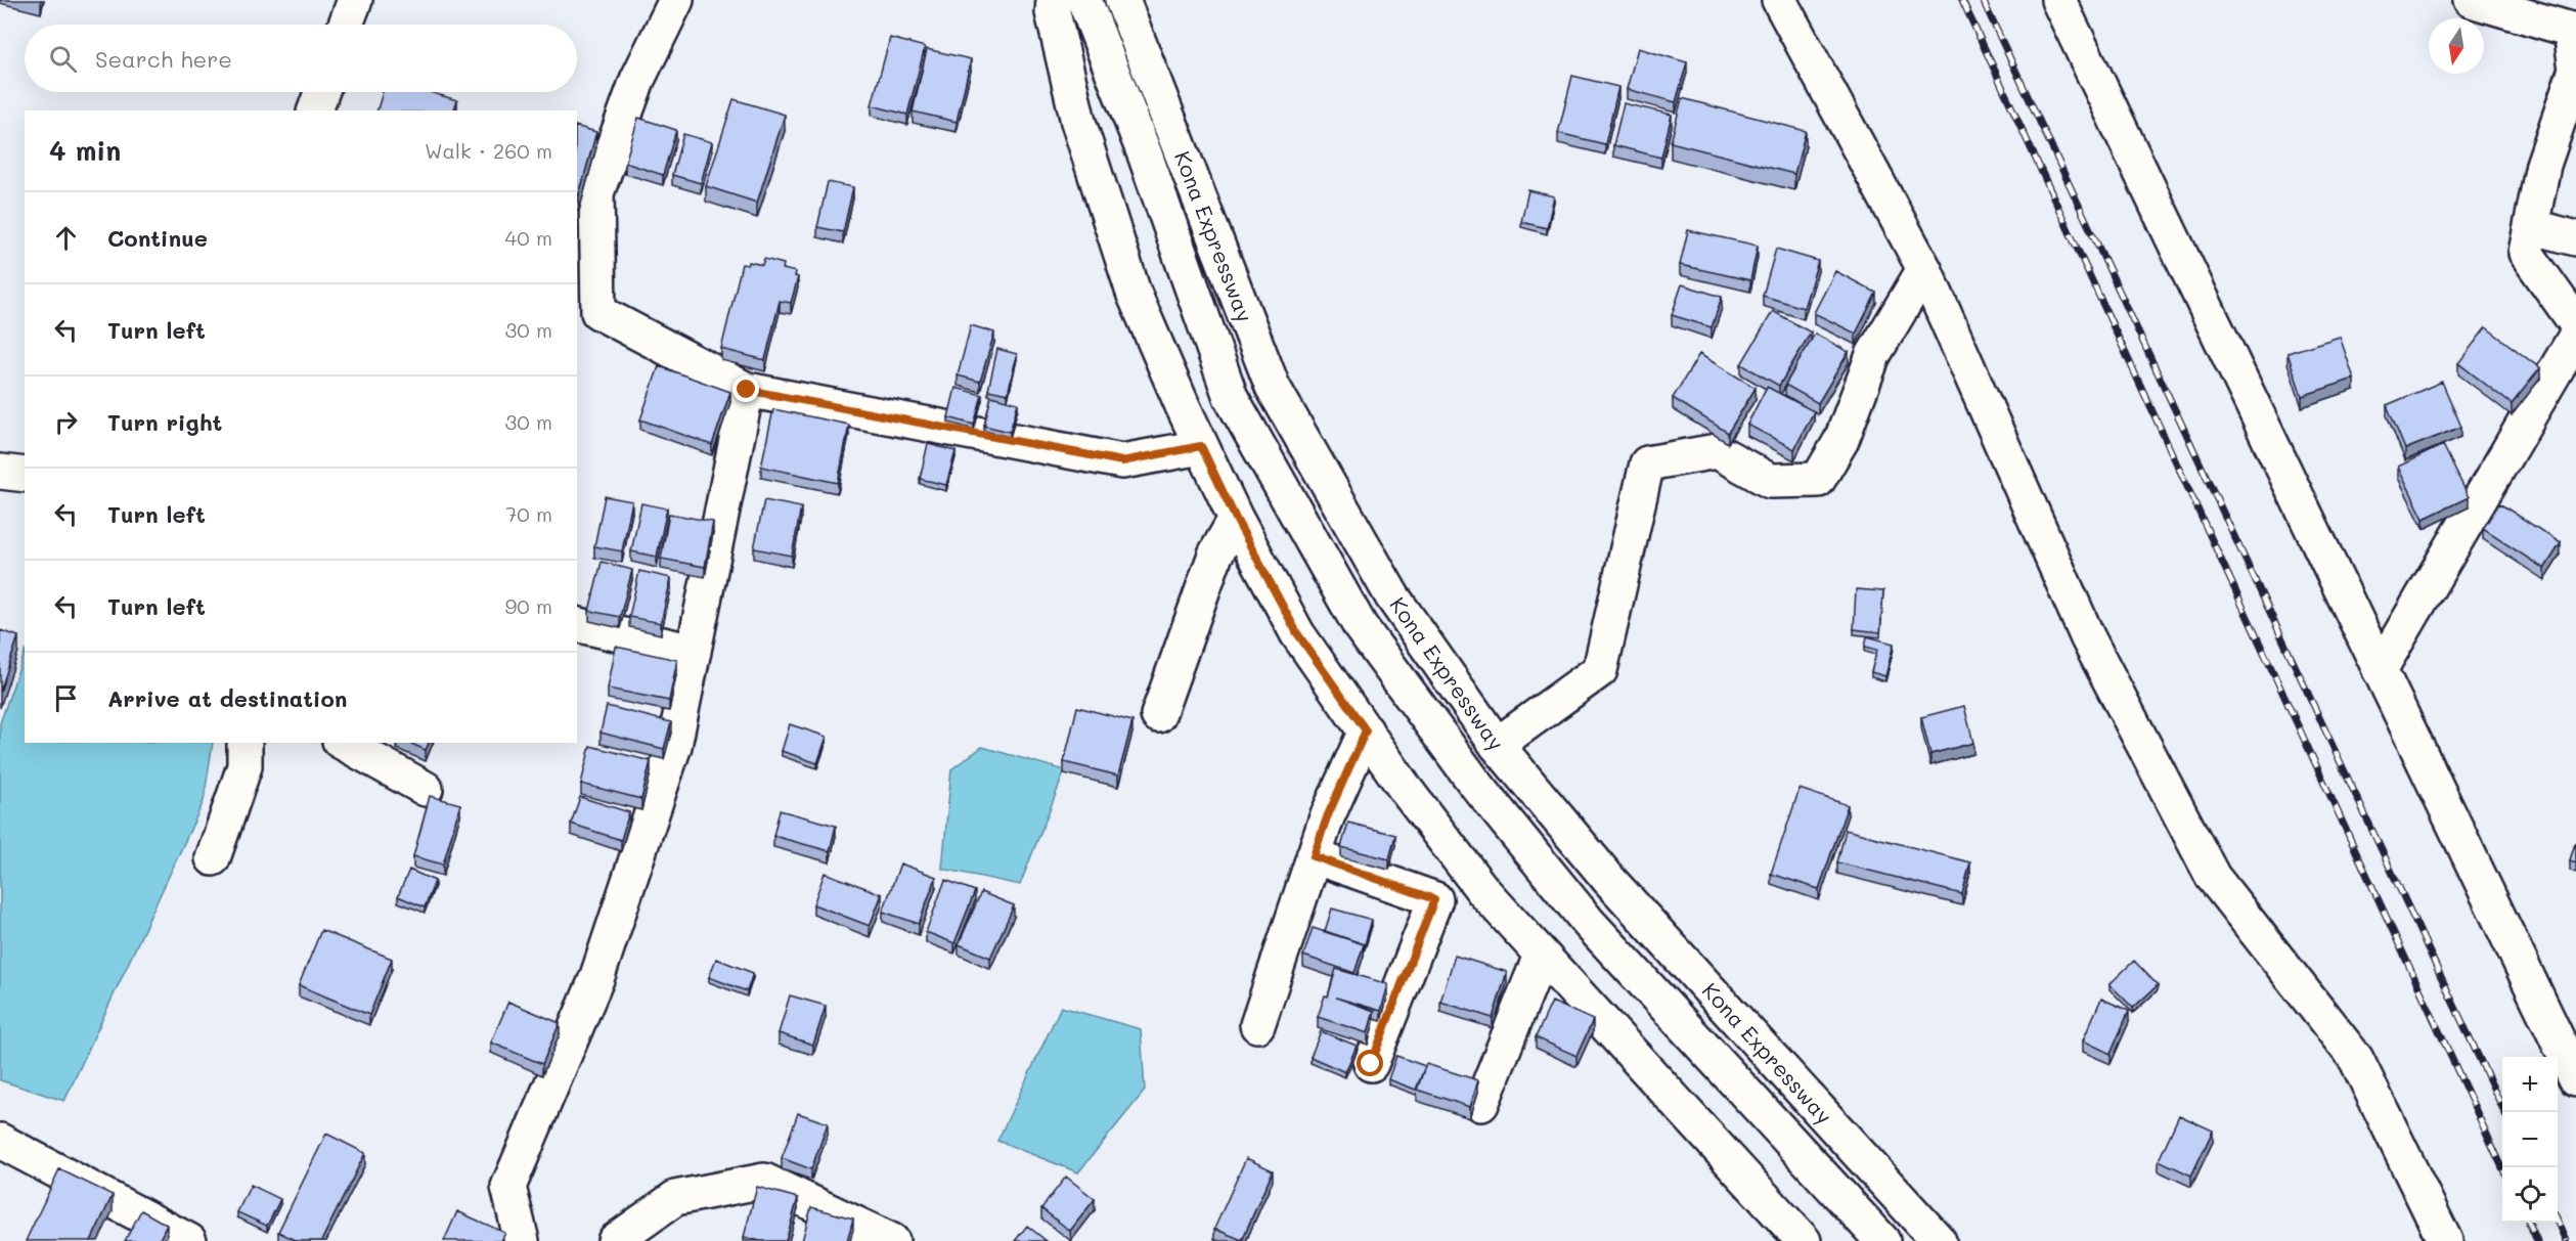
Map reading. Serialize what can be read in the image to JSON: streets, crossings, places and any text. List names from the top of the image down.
{
  "streets": {
    "main road": ["Kona Expressway"]
  },
  "north": "bottom",
  "page": {
    "search": "Search here",
    "heading": ["4 min", "Walk · 260 m"],
    "list": [
      ["Continue", "40 m"],
      ["Turn left", "30 m"],
      ["Turn right", "30 m"],
      ["Turn left", "70 m"],
      ["Turn left", "90 m"],
      "Arrive at destination"
    ],
    "map_buttons": ["+", "−"]
  }
}
